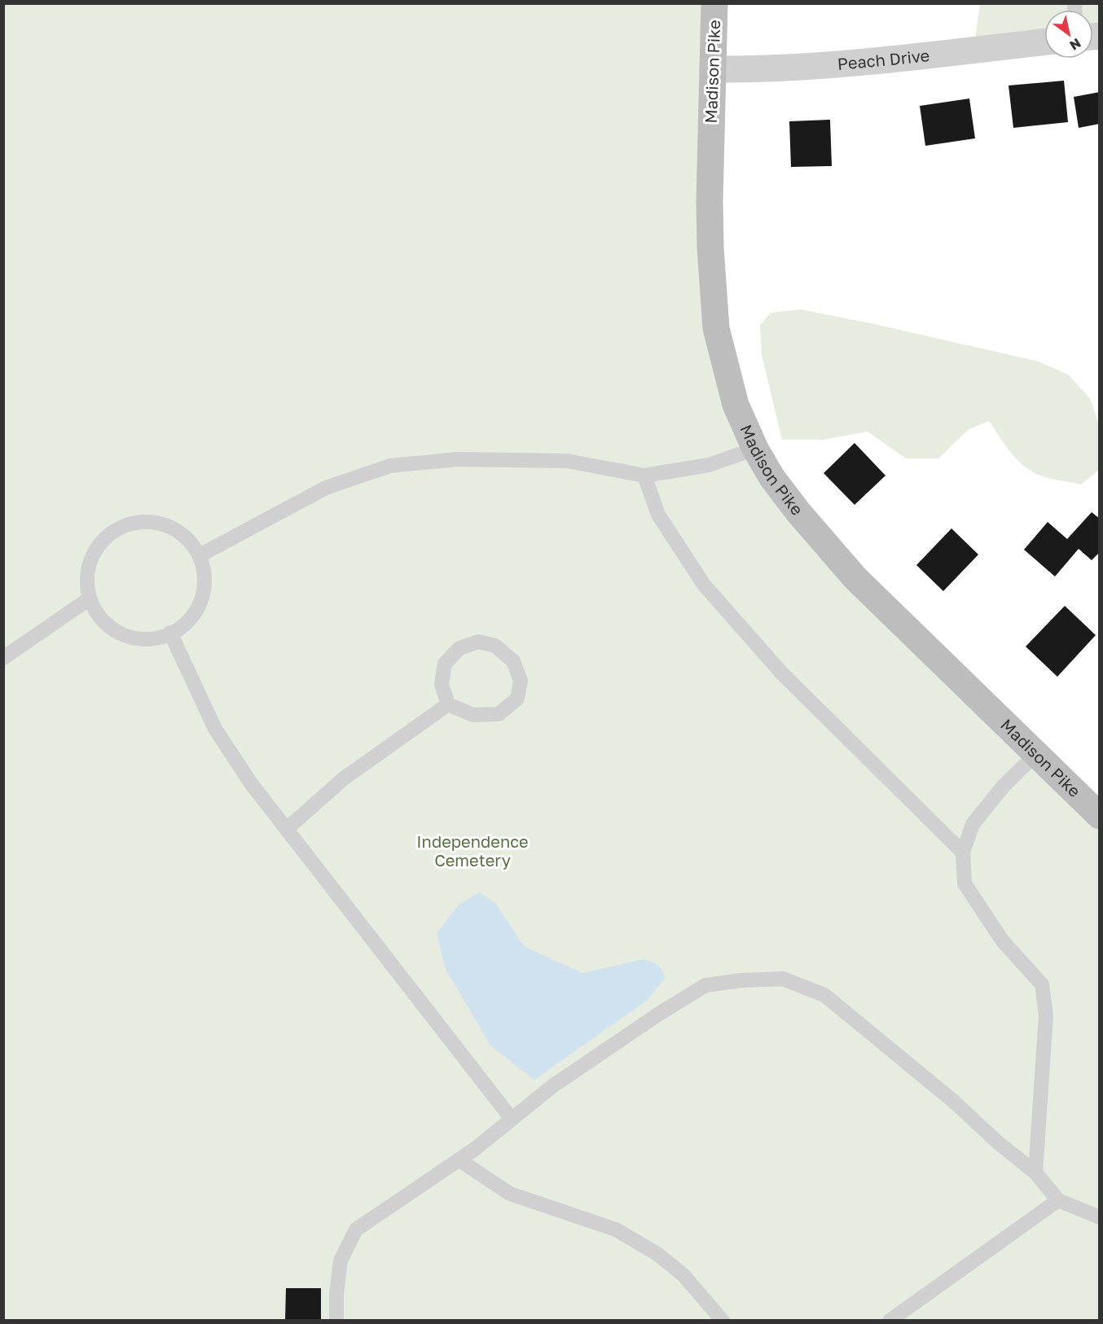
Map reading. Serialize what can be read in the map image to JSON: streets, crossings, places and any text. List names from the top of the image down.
{
  "streets": {
    "main road": ["Madison Pike"],
    "street": ["Peach Drive"]
  },
  "crossings": [
    ["Peach Drive", "Madison Pike"]
  ],
  "parks": ["Independence Cemetery"],
  "north": "bottom right"
}
